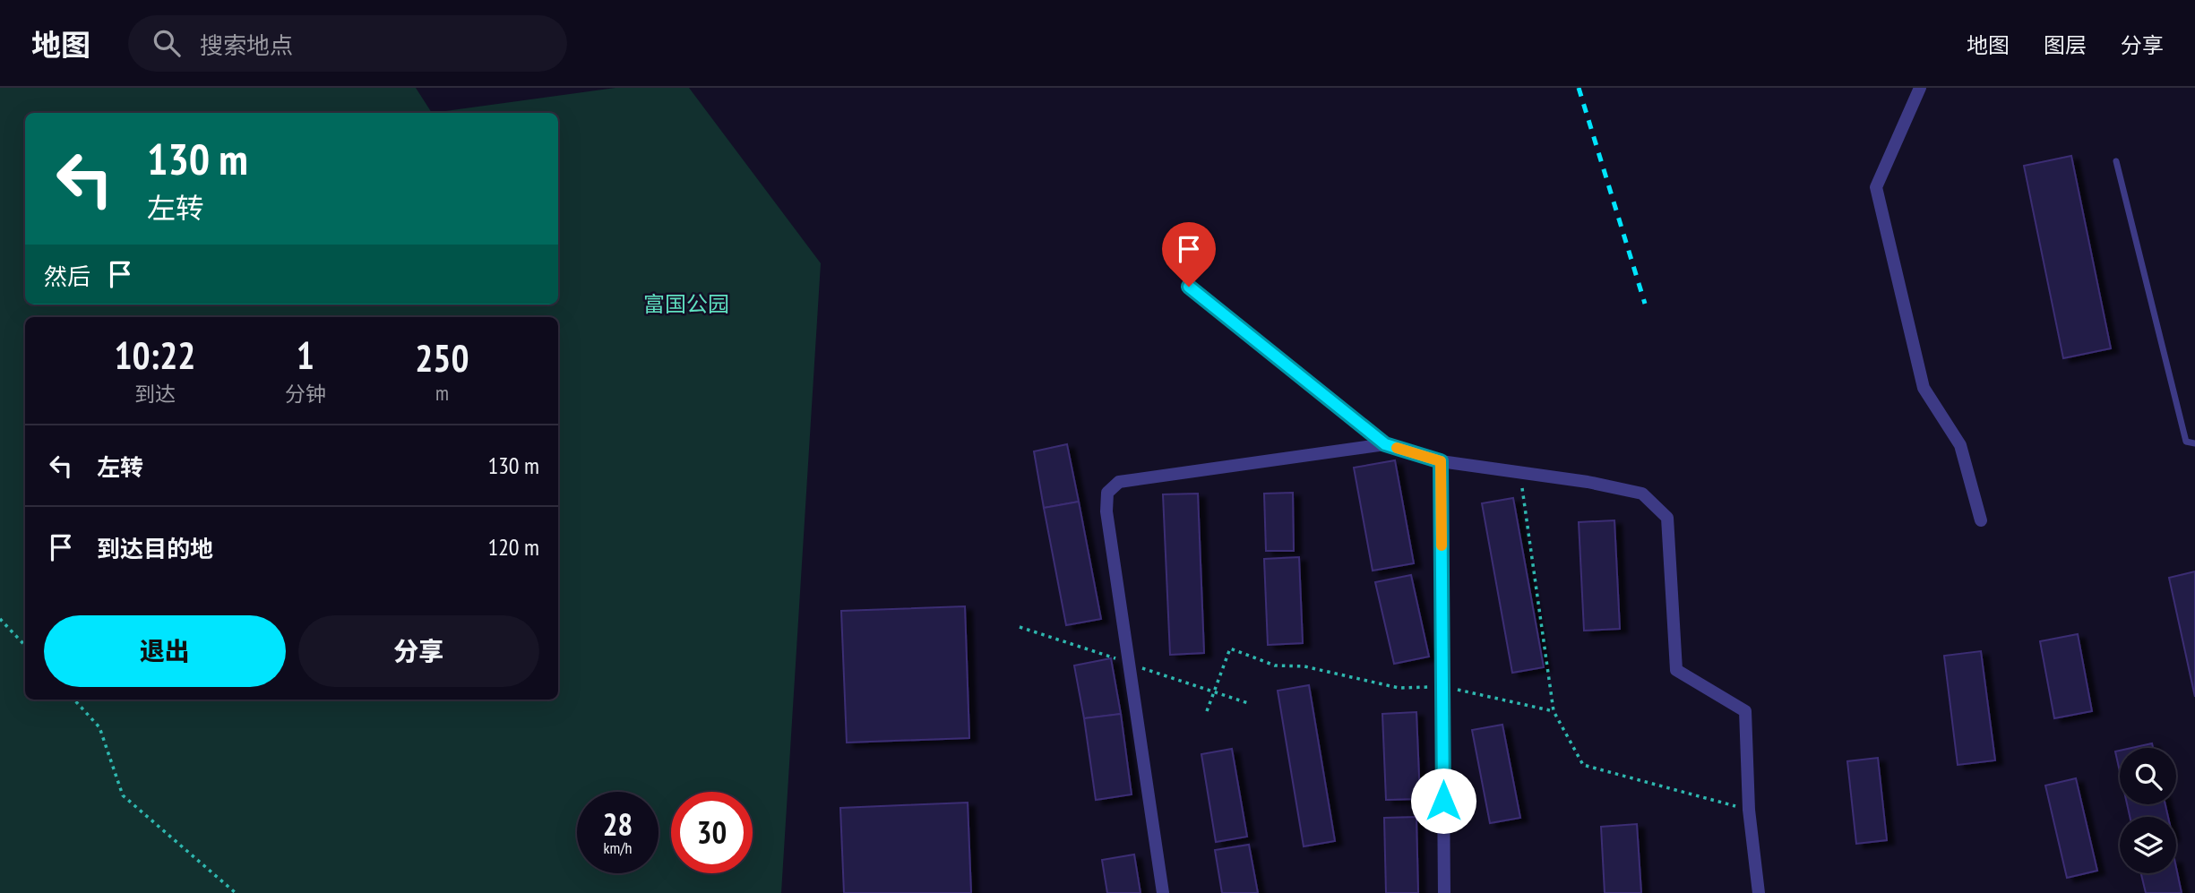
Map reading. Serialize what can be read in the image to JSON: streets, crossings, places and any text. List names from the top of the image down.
{
  "parks": ["富国公园"],
  "page": {
    "header": "地图",
    "search": "搜索地点",
    "nav": ["地图", "图层", "分享"],
    "turn": ["130 m", "左转"],
    "then": "然后",
    "eta": [
      "10:22",
      "到达",
      "1",
      "分钟",
      "250",
      "m"
    ],
    "list": [
      {
        "name": "左转",
        "value": "130 m"
      },
      {
        "name": "到达目的地",
        "value": "120 m"
      }
    ],
    "buttons": ["退出", "分享"],
    "speed": "28 km/h",
    "limit": "30"
  }
}
